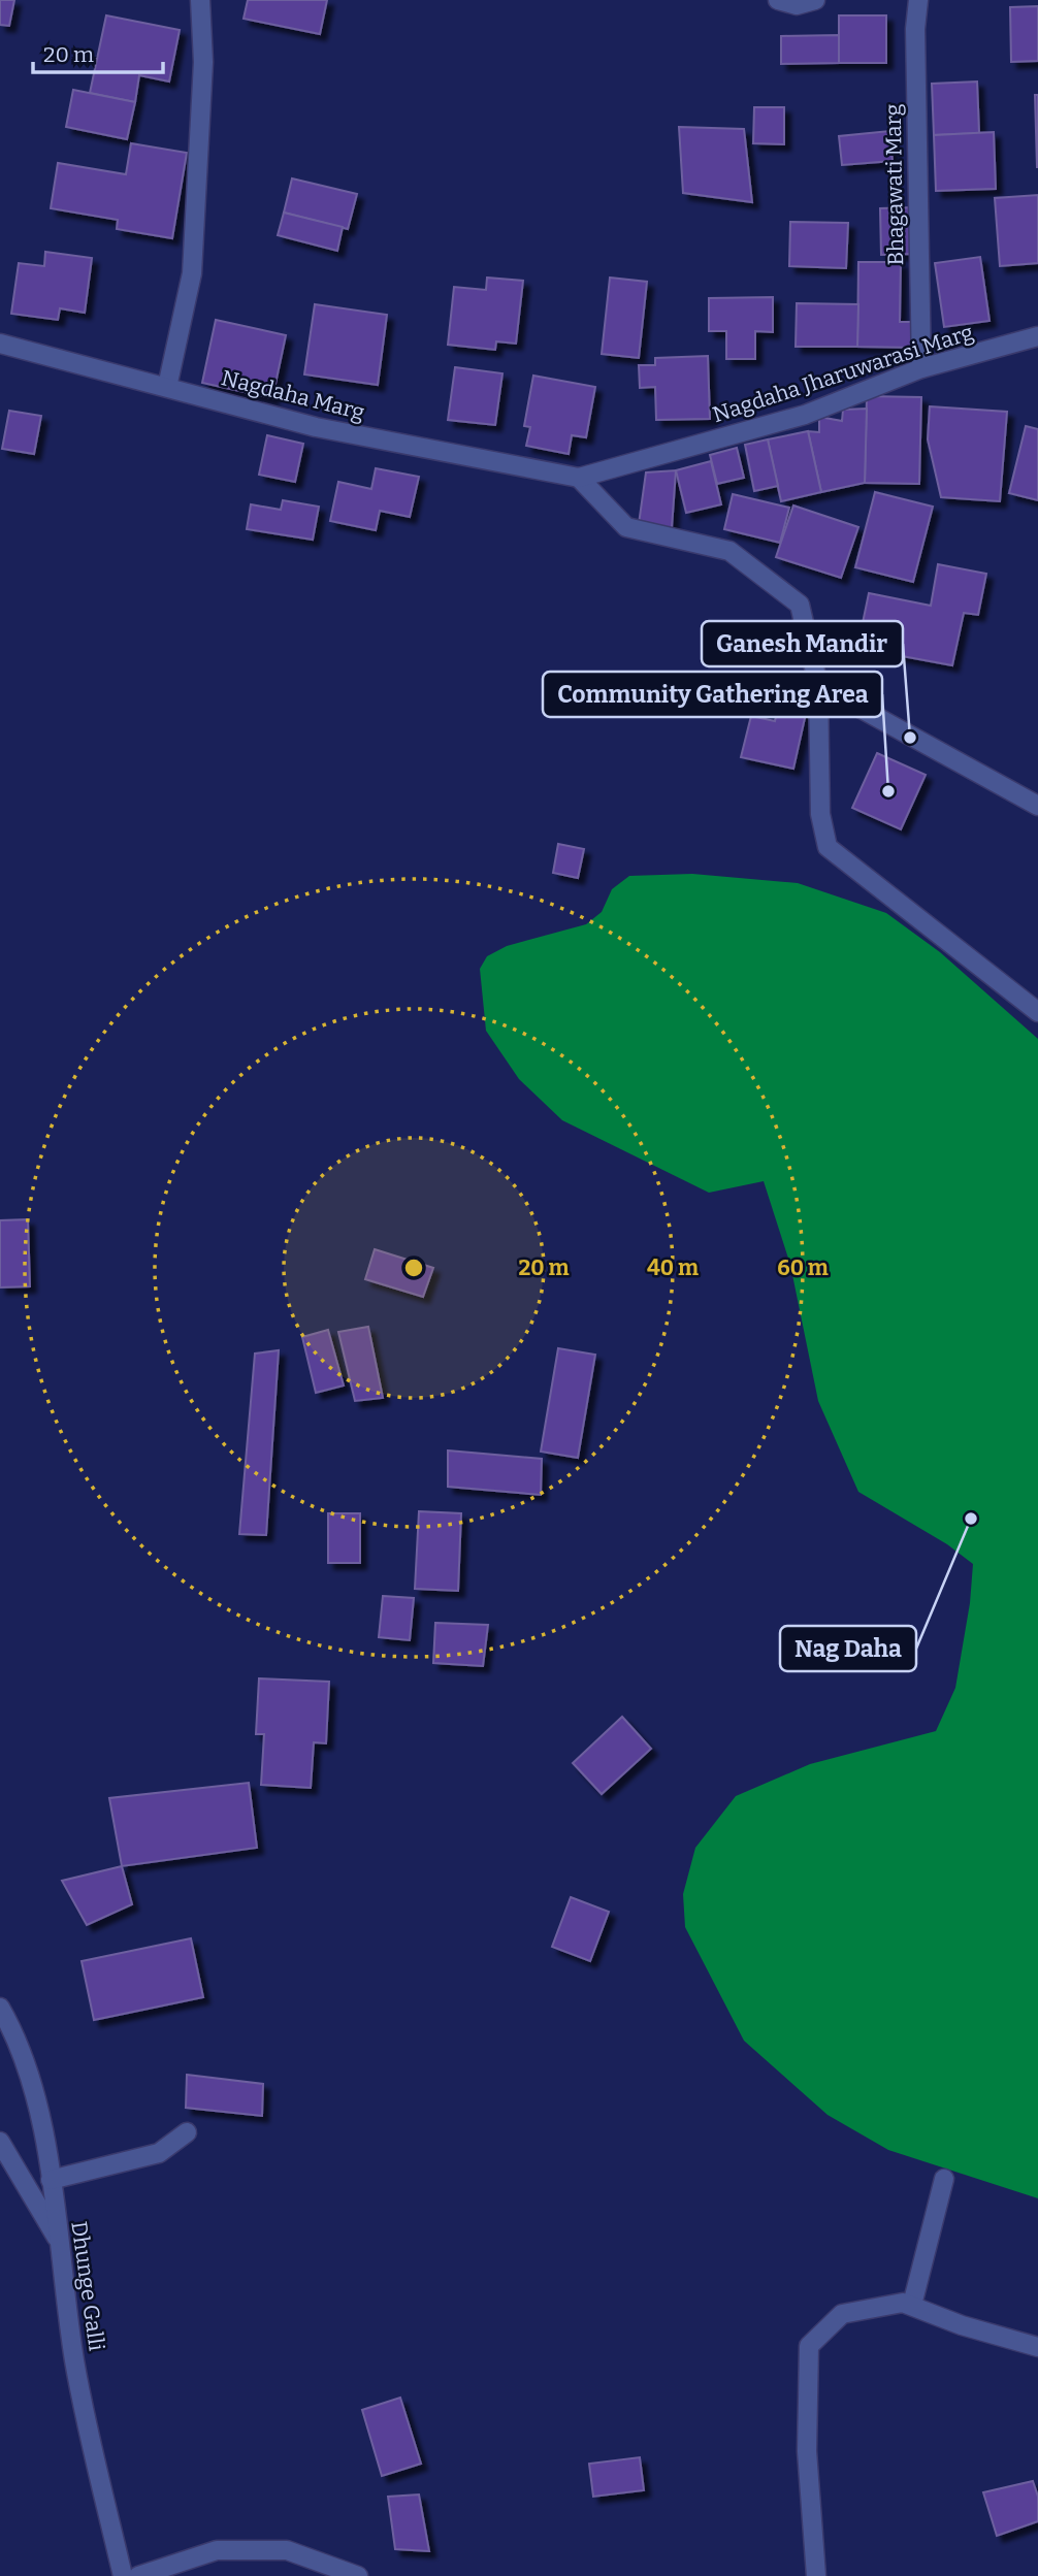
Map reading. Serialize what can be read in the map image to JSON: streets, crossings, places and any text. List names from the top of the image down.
{
  "streets": {
    "street": [
      "Bhagawati Marg",
      "Nagdaha Jharuwarasi Marg",
      "Nagdaha Marg",
      "Dhunge Galli"
    ]
  },
  "crossings": [
    ["Bhagawati Marg", "Nagdaha Jharuwarasi Marg"],
    ["Nagdaha Jharuwarasi Marg", "Nagdaha Marg"]
  ],
  "places": ["Ganesh Mandir", "Community Gathering Area", "Nag Daha"],
  "scale_bar": "20 m",
  "rings": ["20 m", "40 m", "60 m"]
}
